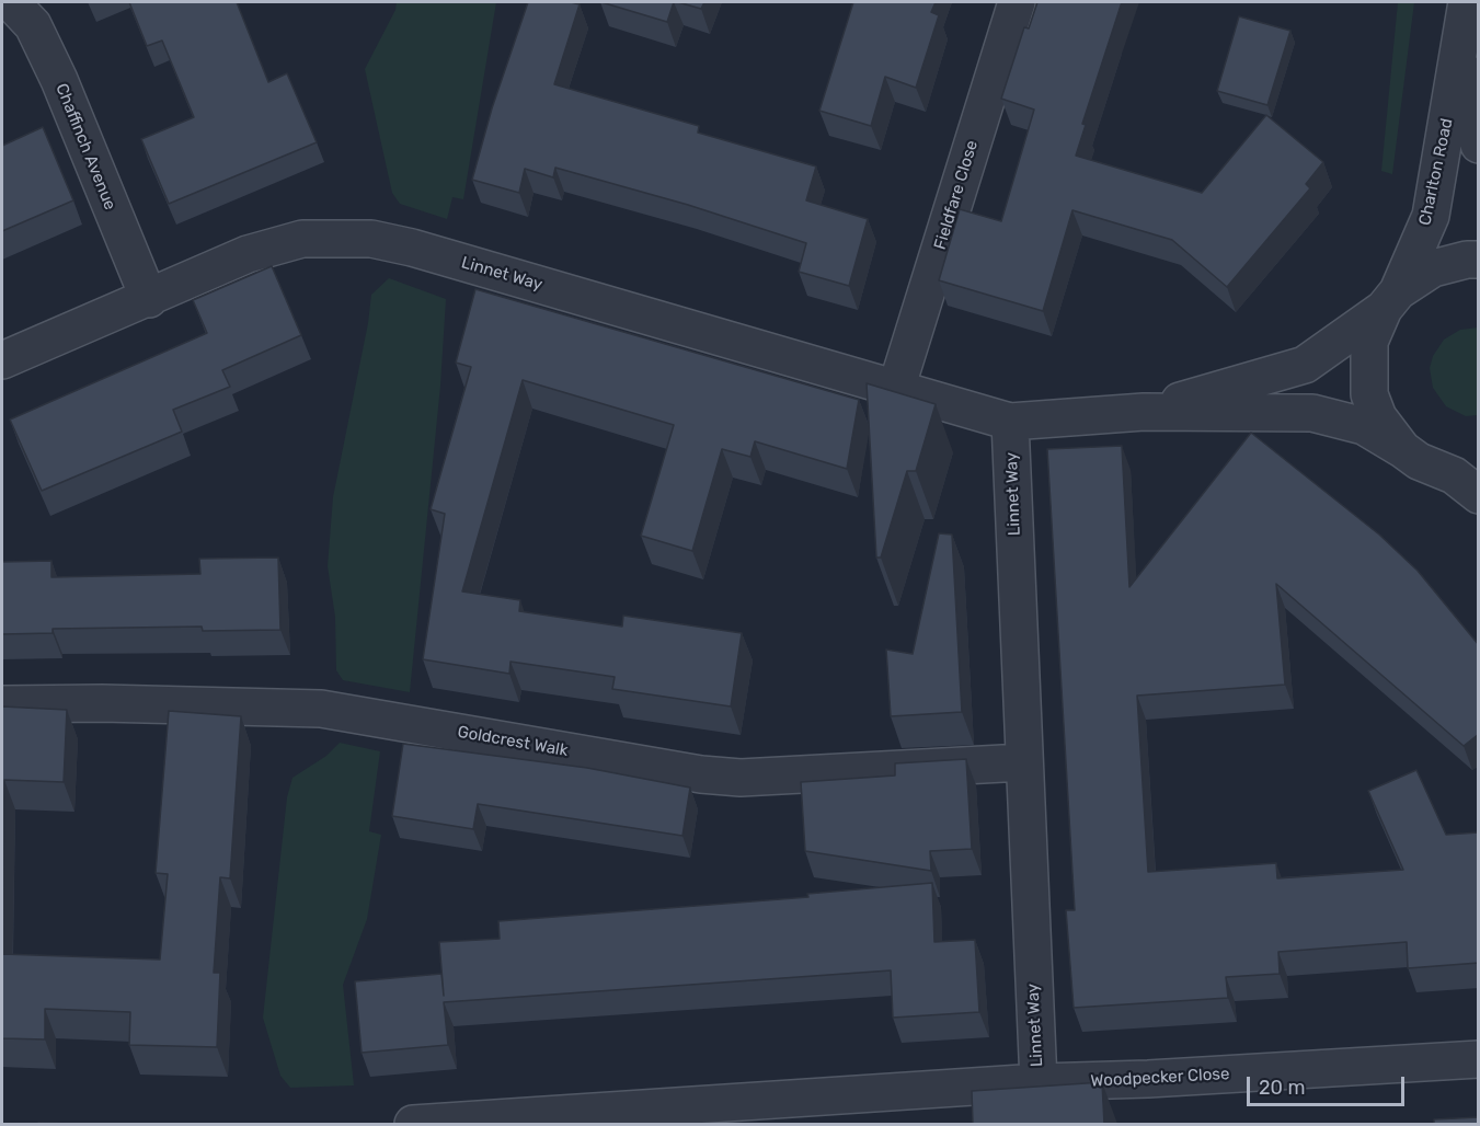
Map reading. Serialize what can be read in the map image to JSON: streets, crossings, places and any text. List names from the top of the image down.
{
  "streets": {
    "street": [
      "Chaffinch Avenue",
      "Charlton Road",
      "Fieldfare Close",
      "Linnet Way",
      "Goldcrest Walk",
      "Woodpecker Close"
    ]
  },
  "crossings": [
    ["Chaffinch Avenue", "Linnet Way"],
    ["Charlton Road", "Linnet Way"],
    ["Fieldfare Close", "Linnet Way"],
    ["Linnet Way", "Goldcrest Walk"],
    ["Linnet Way", "Woodpecker Close"]
  ],
  "scale_bar": "20 m"
}
